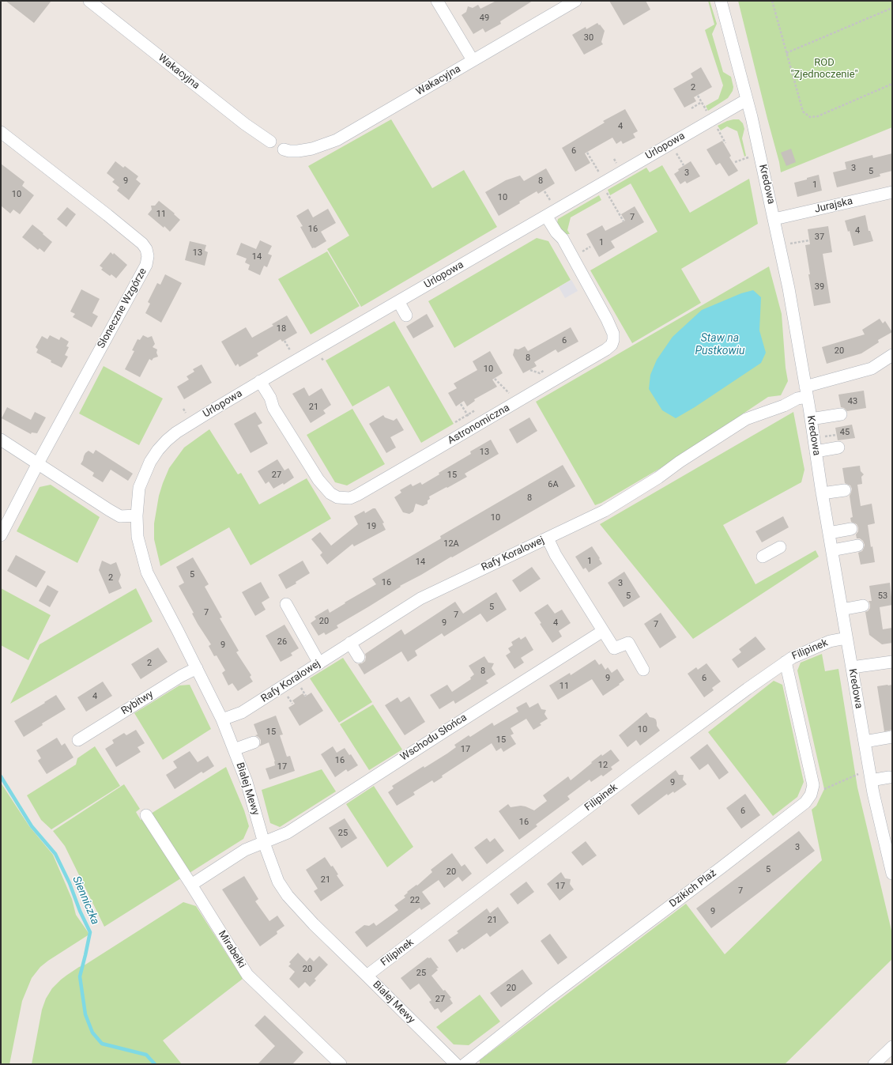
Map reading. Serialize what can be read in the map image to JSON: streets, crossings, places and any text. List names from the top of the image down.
{
  "streets": {
    "street": [
      "Wakacyjna",
      "Urlopowa",
      "Kredowa",
      "Jurajska",
      "Słoneczne Wzgórze",
      "Astronomiczna",
      "Rafy Koralowej",
      "Filipinek",
      "Rybitwy",
      "Wschodu Słońca",
      "Białej Mewy",
      "Dzikich Plaż",
      "Mirabelki"
    ]
  },
  "crossings": [
    ["Urlopowa", "Kredowa"],
    ["Urlopowa", "Astronomiczna"],
    ["Urlopowa", "Białej Mewy"],
    ["Kredowa", "Jurajska"],
    ["Kredowa", "Rafy Koralowej"],
    ["Kredowa", "Filipinek"],
    ["Rafy Koralowej", "Białej Mewy"],
    ["Filipinek", "Białej Mewy"],
    ["Rybitwy", "Białej Mewy"],
    ["Wschodu Słońca", "Białej Mewy"],
    ["Wschodu Słońca", "Mirabelki"]
  ],
  "water": ["Staw na Pustkowiu", "Sienniczka"],
  "parks": ["ROD \"Zjednoczenie\""],
  "house_numbers": [
    "49",
    "30",
    "2",
    "4",
    "6",
    "3",
    "5",
    "3",
    "9",
    "8",
    "1",
    "10",
    "10",
    "11",
    "7",
    "16",
    "4",
    "37",
    "1",
    "13",
    "14",
    "39",
    "18",
    "6",
    "20",
    "8",
    "10",
    "43",
    "21",
    "45",
    "13",
    "27",
    "15",
    "6A",
    "8",
    "10",
    "19",
    "12A",
    "1",
    "14",
    "5",
    "2",
    "16",
    "3",
    "5",
    "53",
    "5",
    "7",
    "7",
    "20",
    "9",
    "4",
    "7",
    "26",
    "9",
    "2",
    "8",
    "9",
    "6",
    "11",
    "4",
    "10",
    "15",
    "15",
    "17",
    "16",
    "12",
    "17",
    "9",
    "6",
    "16",
    "25",
    "3",
    "5",
    "20",
    "21",
    "17",
    "7",
    "22",
    "9",
    "21",
    "20",
    "25",
    "20",
    "27"
  ]
}
